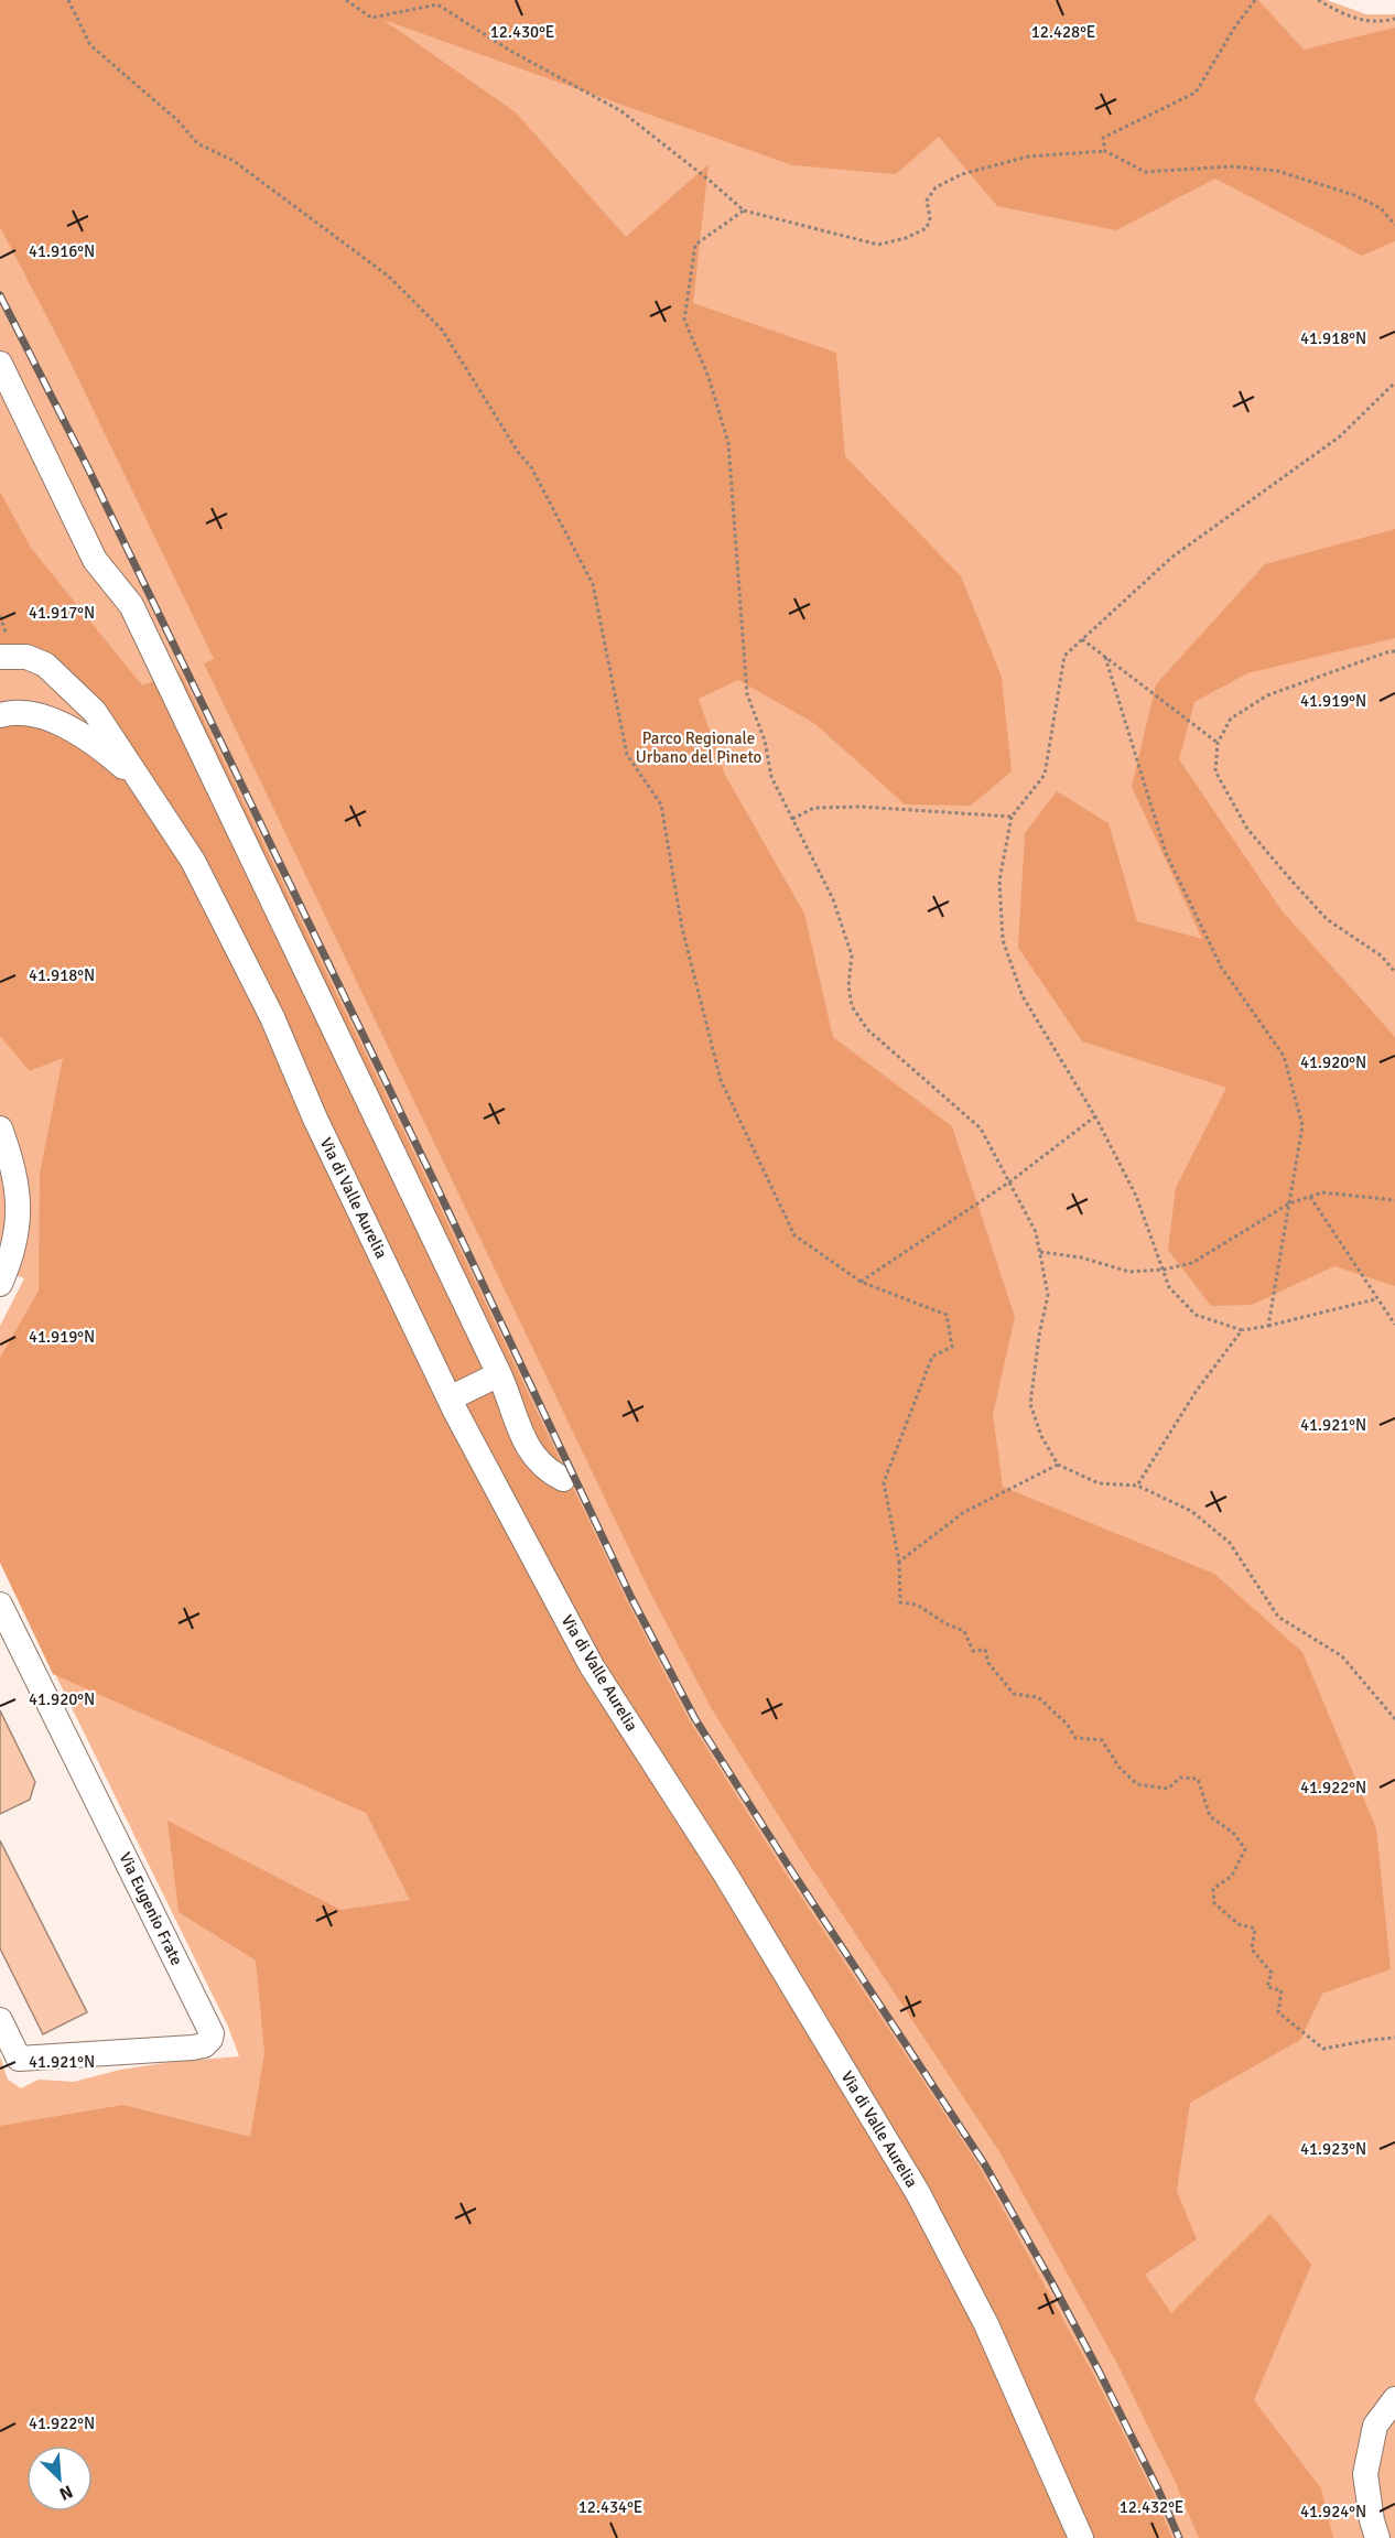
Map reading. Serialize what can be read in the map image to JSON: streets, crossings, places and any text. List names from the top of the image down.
{
  "streets": {
    "street": ["Via di Valle Aurelia", "Via Eugenio Frate"]
  },
  "parks": ["Parco Regionale Urbano del Pineto"],
  "north": "bottom right",
  "coordinates": [
    "12.430°E",
    "12.428°E",
    "41.916°N",
    "41.918°N",
    "41.917°N",
    "41.919°N",
    "41.920°N",
    "41.921°N",
    "41.922°N",
    "41.923°N",
    "12.434°E",
    "12.432°E",
    "41.924°N"
  ]
}
